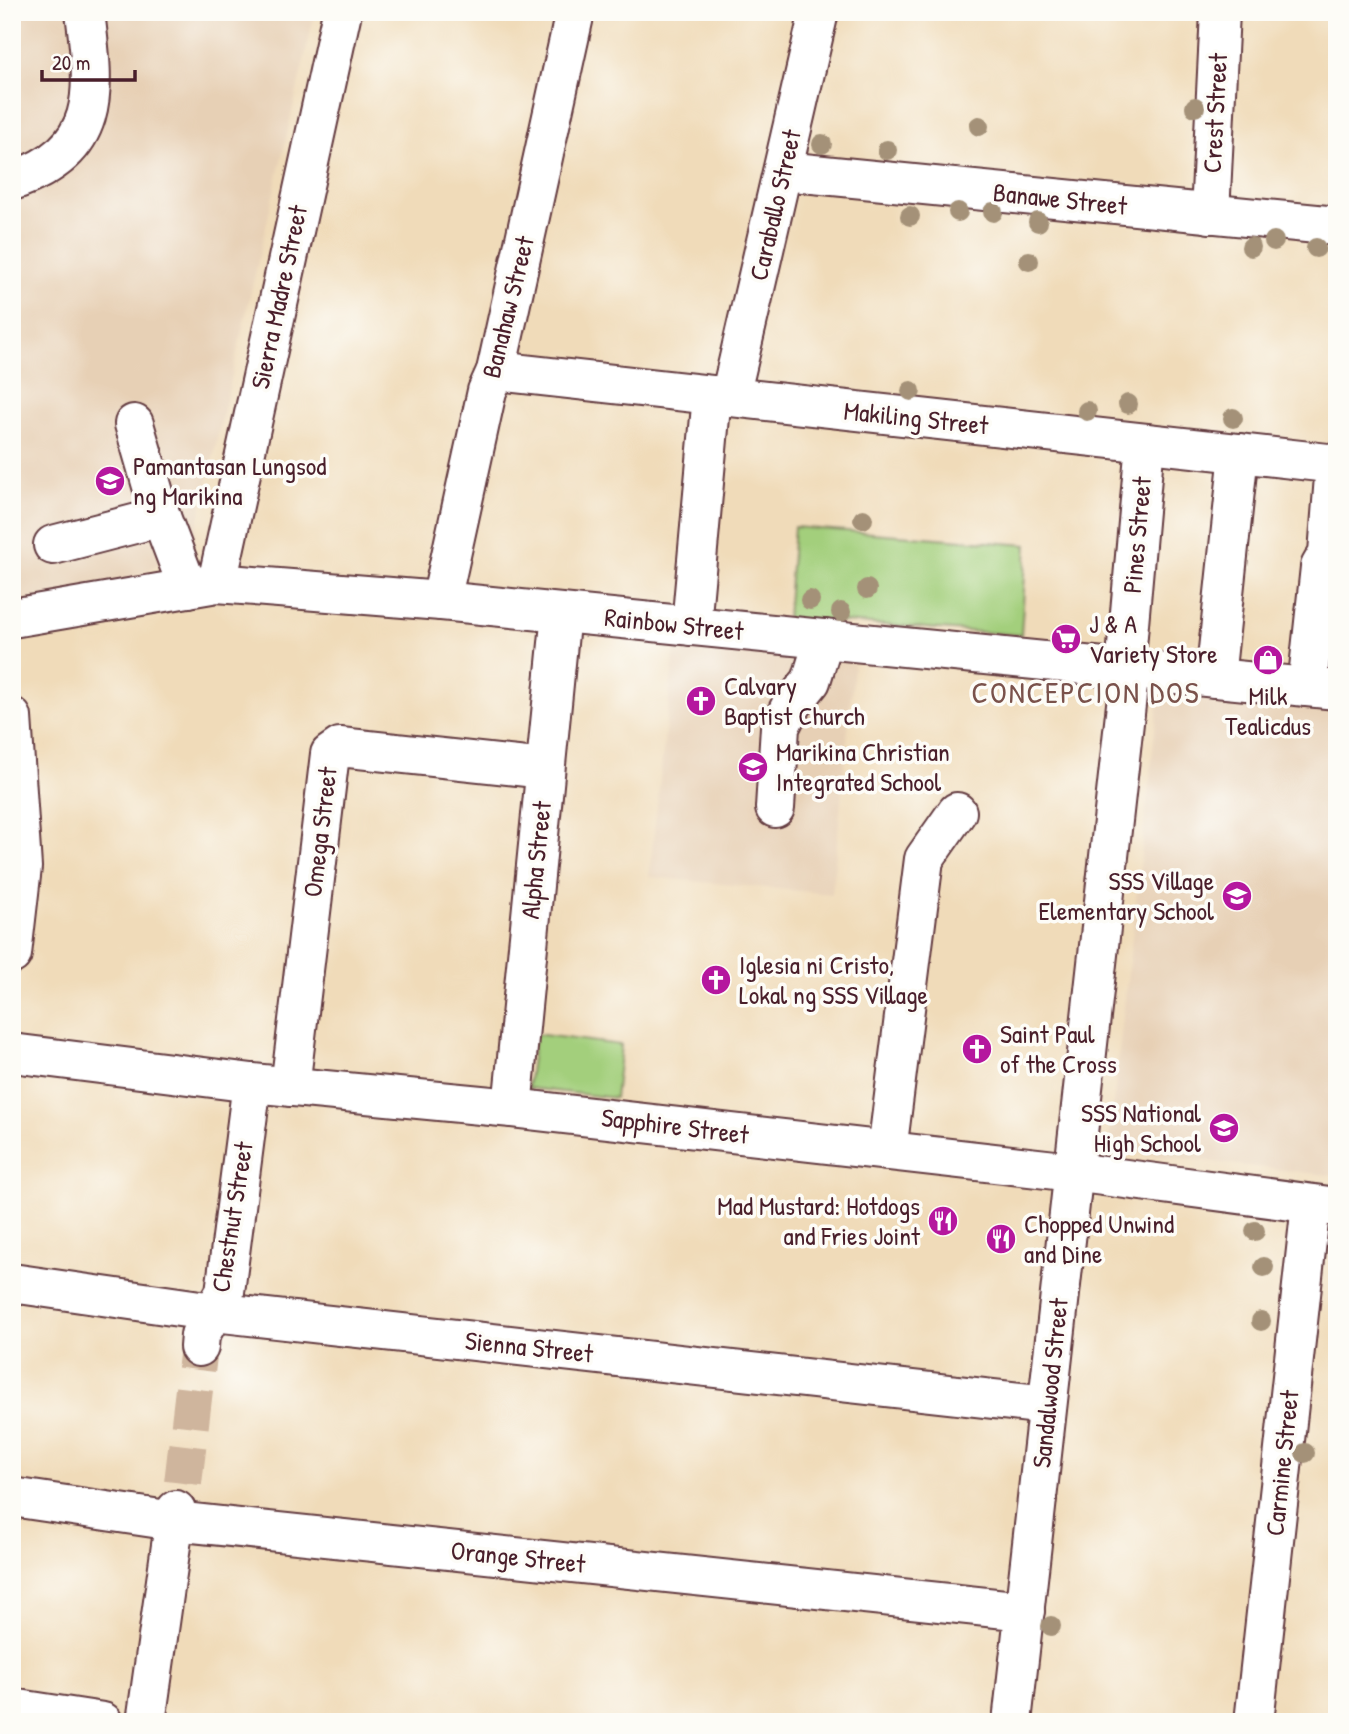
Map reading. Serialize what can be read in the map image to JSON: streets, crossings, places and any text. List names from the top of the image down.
{
  "streets": {
    "street": [
      "Crest Street",
      "Banawe Street",
      "Caraballo Street",
      "Sierra Madre Street",
      "Banahaw Street",
      "Makiling Street",
      "Pines Street",
      "Rainbow Street",
      "Omega Street",
      "Alpha Street",
      "Sapphire Street",
      "Chestnut Street",
      "Sienna Street",
      "Sandalwood Street",
      "Carmine Street",
      "Orange Street"
    ]
  },
  "crossings": [
    ["Crest Street", "Banawe Street"],
    ["Banawe Street", "Caraballo Street"],
    ["Caraballo Street", "Makiling Street"],
    ["Caraballo Street", "Rainbow Street"],
    ["Sierra Madre Street", "Rainbow Street"],
    ["Banahaw Street", "Makiling Street"],
    ["Banahaw Street", "Rainbow Street"],
    ["Makiling Street", "Pines Street"],
    ["Pines Street", "Rainbow Street"],
    ["Pines Street", "Sandalwood Street"],
    ["Rainbow Street", "Alpha Street"],
    ["Rainbow Street", "Sandalwood Street"],
    ["Omega Street", "Alpha Street"],
    ["Omega Street", "Sapphire Street"],
    ["Alpha Street", "Sapphire Street"],
    ["Sapphire Street", "Chestnut Street"],
    ["Sapphire Street", "Sandalwood Street"],
    ["Sapphire Street", "Carmine Street"],
    ["Chestnut Street", "Sienna Street"],
    ["Sienna Street", "Sandalwood Street"],
    ["Sandalwood Street", "Orange Street"]
  ],
  "districts": ["CONCEPCION DOS"],
  "places": {
    "school or university": [
      "Pamantasan Lungsod ng Marikina",
      "Marikina Christian Integrated School",
      "SSS Village Elementary School",
      "SSS National High School"
    ],
    "supermarket": ["J & A Variety Store"],
    "shop": ["Milk Tealicdus"],
    "church": ["Calvary Baptist Church", "Iglesia ni Cristo, Lokal ng SSS Village", "Saint Paul of the Cross"],
    "restaurant": ["Mad Mustard: Hotdogs and Fries Joint", "Chopped Unwind and Dine"]
  },
  "scale_bar": "20 m"
}
